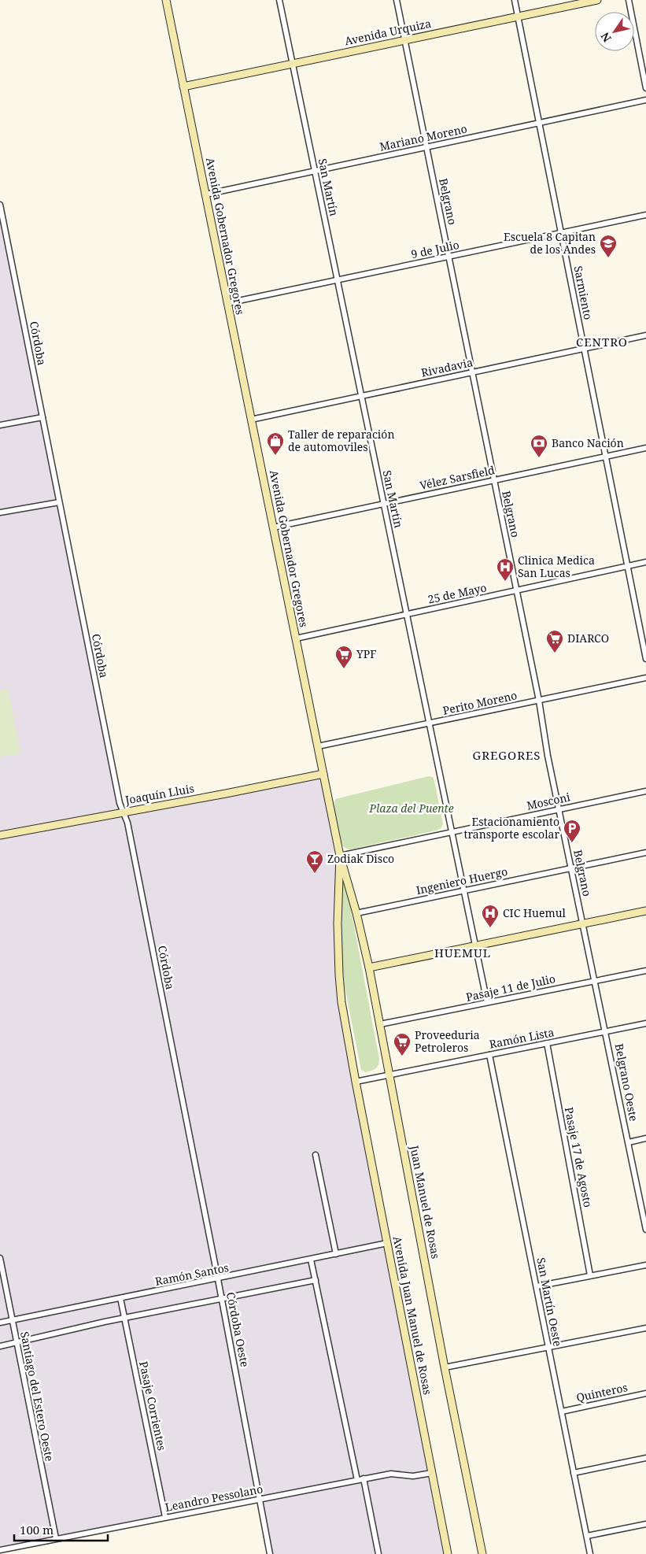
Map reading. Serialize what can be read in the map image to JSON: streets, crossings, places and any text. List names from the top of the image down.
{
  "streets": {
    "street": [
      "Avenida Urquiza",
      "Mariano Moreno",
      "San Martín",
      "Belgrano",
      "Avenida Gobernador Gregores",
      "9 de Julio",
      "Sarmiento",
      "Córdoba",
      "Rivadavia",
      "Vélez Sarsfield",
      "25 de Mayo",
      "Perito Moreno",
      "Joaquín Lluis",
      "Mosconi",
      "Ingeniero Huergo",
      "Pasaje 11 de Julio",
      "Ramón Lista",
      "Belgrano Oeste",
      "Pasaje 17 de Agosto",
      "Juan Manuel de Rosas",
      "Ramón Santos",
      "San Martín Oeste",
      "Avenida Juan Manuel de Rosas",
      "Córdoba Oeste",
      "Quinteros",
      "Santiago del Estero Oeste",
      "Pasaje Corrientes",
      "Leandro Pessolano"
    ]
  },
  "crossings": [
    ["Avenida Urquiza", "San Martín"],
    ["Avenida Urquiza", "Belgrano"],
    ["Avenida Urquiza", "Avenida Gobernador Gregores"],
    ["Avenida Urquiza", "Sarmiento"],
    ["Mariano Moreno", "San Martín"],
    ["Mariano Moreno", "Belgrano"],
    ["Mariano Moreno", "Avenida Gobernador Gregores"],
    ["Mariano Moreno", "Sarmiento"],
    ["San Martín", "9 de Julio"],
    ["San Martín", "Rivadavia"],
    ["San Martín", "Vélez Sarsfield"],
    ["San Martín", "25 de Mayo"],
    ["San Martín", "Perito Moreno"],
    ["San Martín", "Mosconi"],
    ["San Martín", "Ingeniero Huergo"],
    ["San Martín", "Pasaje 11 de Julio"],
    ["Belgrano", "9 de Julio"],
    ["Belgrano", "Rivadavia"],
    ["Belgrano", "Vélez Sarsfield"],
    ["Belgrano", "25 de Mayo"],
    ["Belgrano", "Perito Moreno"],
    ["Belgrano", "Mosconi"],
    ["Belgrano", "Ingeniero Huergo"],
    ["Belgrano", "Pasaje 11 de Julio"],
    ["Belgrano", "Ramón Lista"],
    ["Belgrano", "Belgrano Oeste"],
    ["Avenida Gobernador Gregores", "9 de Julio"],
    ["Avenida Gobernador Gregores", "Rivadavia"],
    ["Avenida Gobernador Gregores", "Vélez Sarsfield"],
    ["Avenida Gobernador Gregores", "25 de Mayo"],
    ["Avenida Gobernador Gregores", "Perito Moreno"],
    ["Avenida Gobernador Gregores", "Joaquín Lluis"],
    ["Avenida Gobernador Gregores", "Mosconi"],
    ["Avenida Gobernador Gregores", "Ramón Lista"],
    ["Avenida Gobernador Gregores", "Juan Manuel de Rosas"],
    ["Avenida Gobernador Gregores", "Avenida Juan Manuel de Rosas"],
    ["9 de Julio", "Sarmiento"],
    ["Sarmiento", "Rivadavia"],
    ["Sarmiento", "Vélez Sarsfield"],
    ["Sarmiento", "25 de Mayo"],
    ["Córdoba", "Joaquín Lluis"],
    ["Córdoba", "Córdoba Oeste"],
    ["Mosconi", "Juan Manuel de Rosas"],
    ["Ingeniero Huergo", "Juan Manuel de Rosas"],
    ["Pasaje 11 de Julio", "Juan Manuel de Rosas"],
    ["Ramón Lista", "Belgrano Oeste"],
    ["Ramón Lista", "Pasaje 17 de Agosto"],
    ["Ramón Lista", "Juan Manuel de Rosas"],
    ["Ramón Lista", "San Martín Oeste"],
    ["Ramón Lista", "Avenida Juan Manuel de Rosas"],
    ["Ramón Santos", "Avenida Juan Manuel de Rosas"],
    ["Ramón Santos", "Córdoba Oeste"],
    ["Ramón Santos", "Santiago del Estero Oeste"],
    ["Ramón Santos", "Pasaje Corrientes"],
    ["San Martín Oeste", "Quinteros"],
    ["Avenida Juan Manuel de Rosas", "Leandro Pessolano"],
    ["Córdoba Oeste", "Leandro Pessolano"],
    ["Santiago del Estero Oeste", "Leandro Pessolano"],
    ["Pasaje Corrientes", "Leandro Pessolano"]
  ],
  "districts": ["CENTRO", "GREGORES", "HUEMUL"],
  "parks": ["Plaza del Puente"],
  "places": {
    "school or university": ["Escuela 8 Capitan de los Andes"],
    "shop": ["Taller de reparación de automoviles"],
    "bank": ["Banco Nación"],
    "hospital": ["Clinica Medica San Lucas", "CIC Huemul"],
    "supermarket": ["DIARCO", "YPF", "Proveeduria Petroleros"],
    "parking": ["Estacionamiento transporte escolar"],
    "bar": ["Zodiak Disco"]
  },
  "scale_bar": "100 m",
  "north": "bottom left"
}
